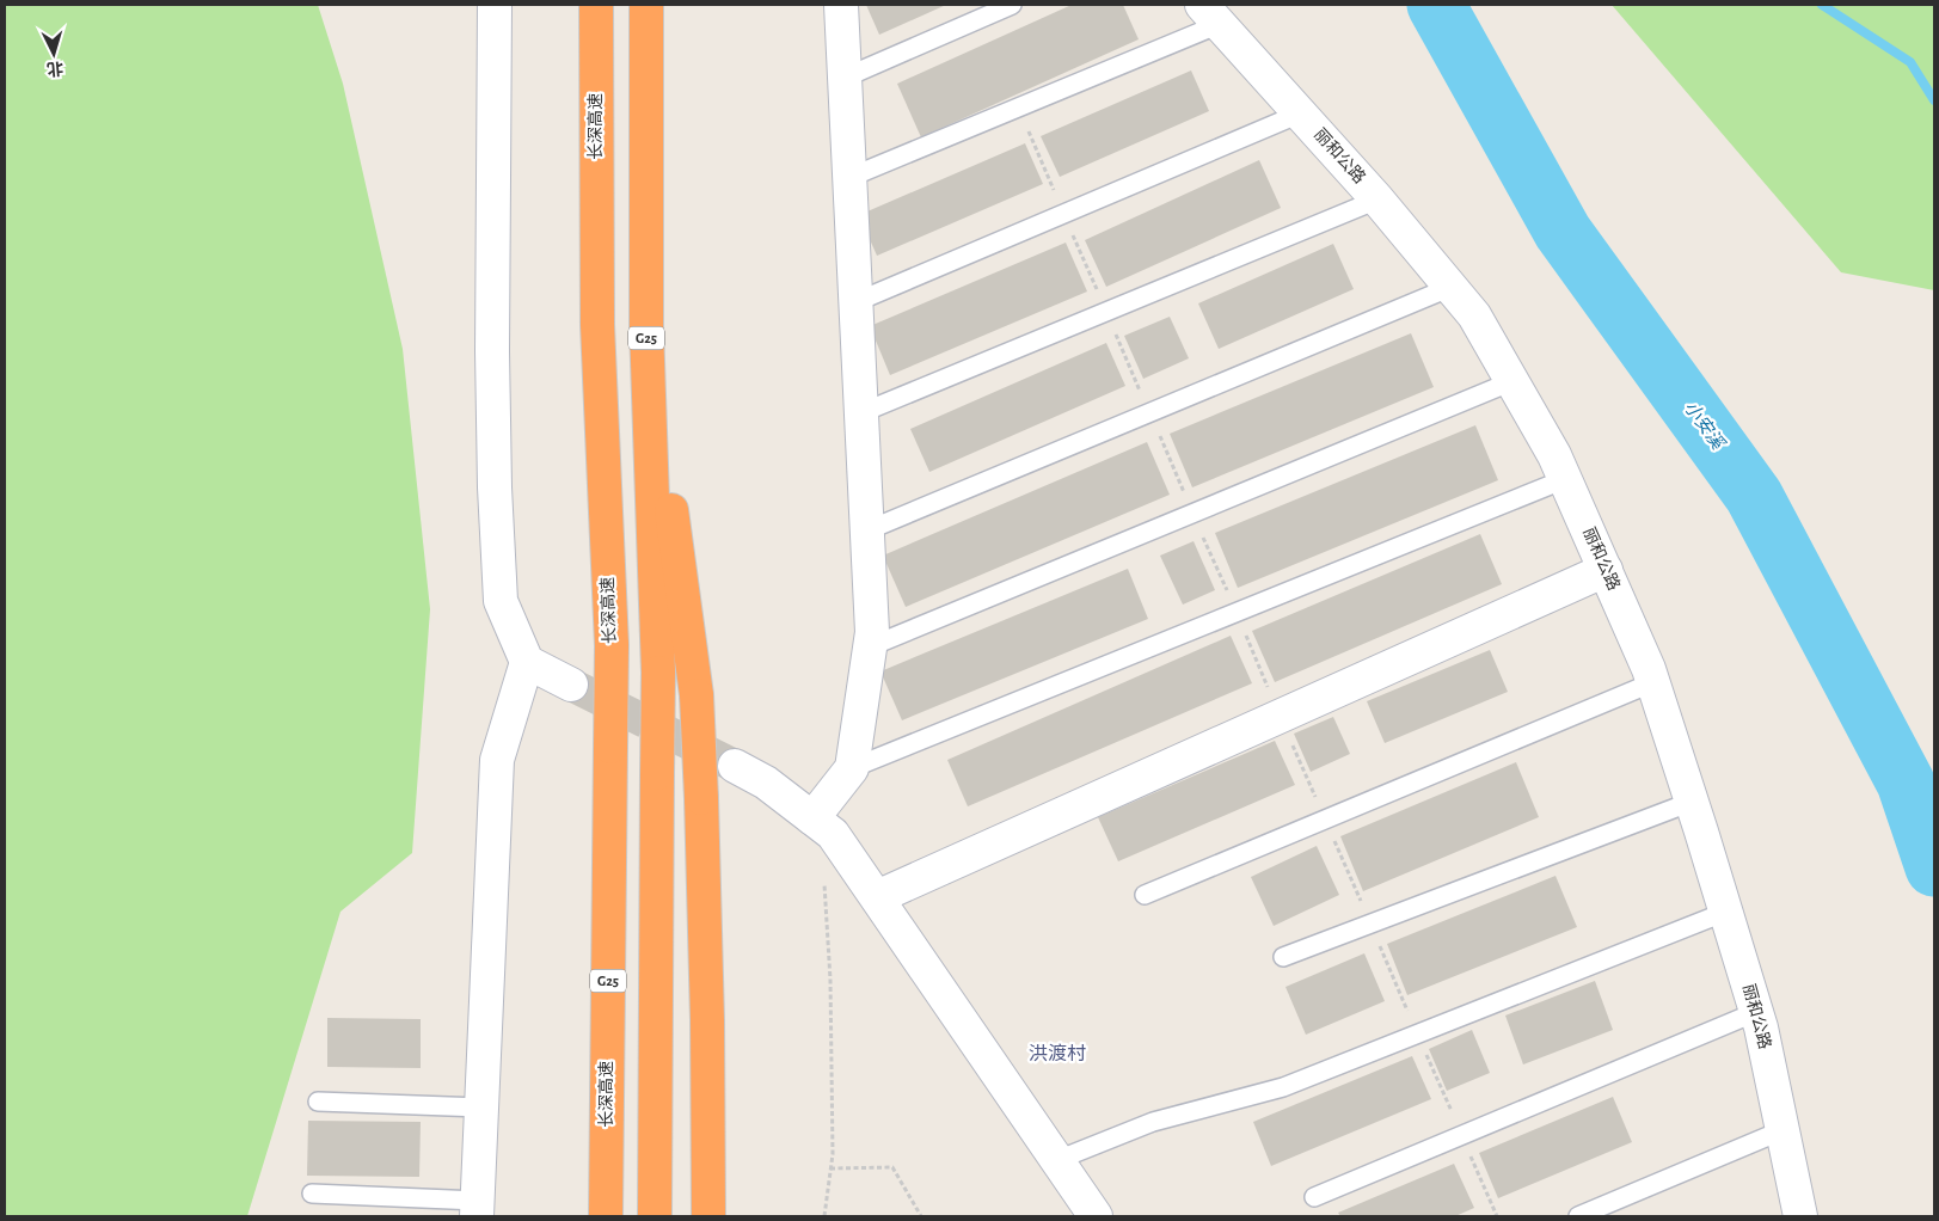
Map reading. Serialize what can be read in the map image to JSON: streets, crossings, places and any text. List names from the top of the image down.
{
  "streets": {
    "highway": ["长深高速", "G25"],
    "street": ["丽和公路"]
  },
  "districts": ["洪渡村"],
  "water": ["小安溪"],
  "north": "bottom"
}
